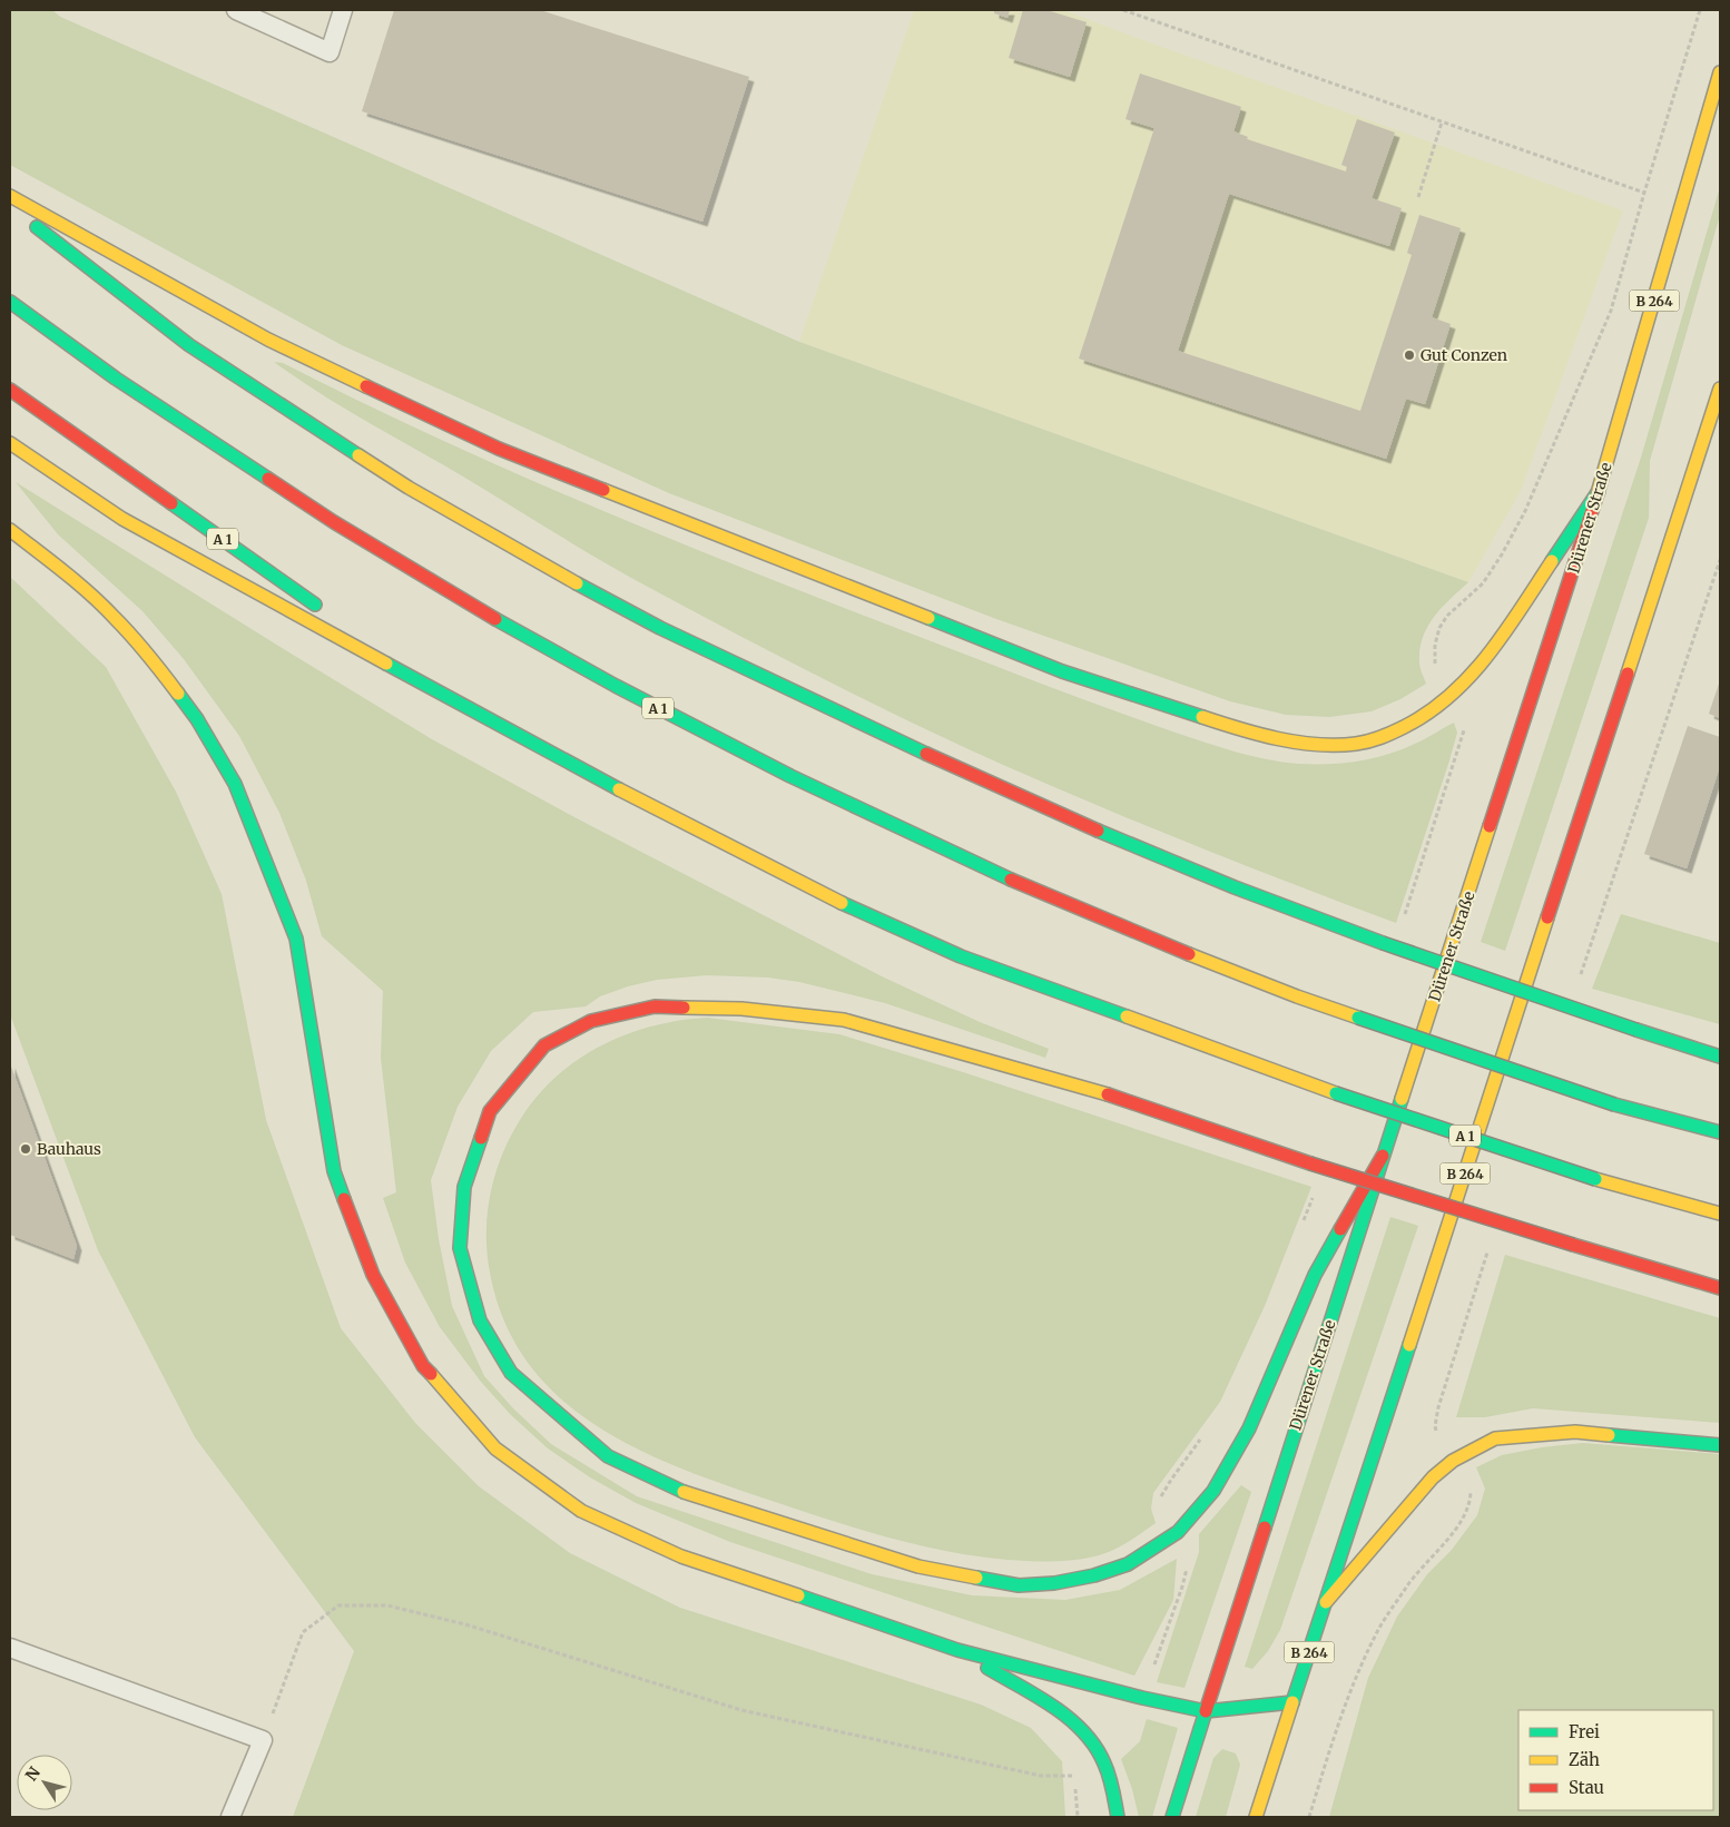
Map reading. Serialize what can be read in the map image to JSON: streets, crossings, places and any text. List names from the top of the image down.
{
  "streets": {
    "main road": ["B 264", "Dürener Straße", "A 1"]
  },
  "places": ["Gut Conzen", "Bauhaus"],
  "legend": ["Frei", "Zäh", "Stau"],
  "north": "top left"
}
